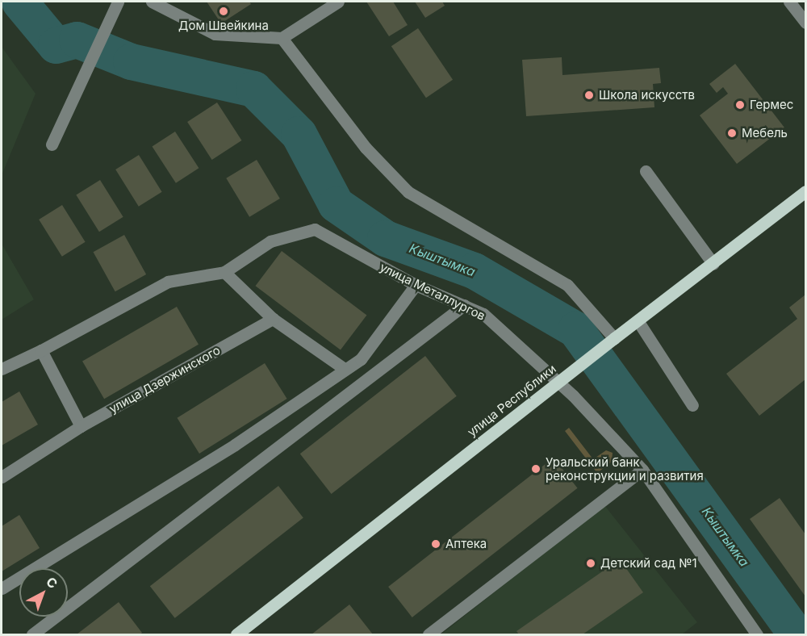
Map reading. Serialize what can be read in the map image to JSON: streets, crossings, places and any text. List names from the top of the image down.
{
  "streets": {
    "main road": ["улица Республики"],
    "street": ["улица Металлургов", "улица Дзержинского"]
  },
  "crossings": [
    ["улица Металлургов", "улица Республики"]
  ],
  "water": ["Кыштымка"],
  "places": [
    "Дом Швейкина",
    "Школа искусств",
    "Гермес",
    "Мебель",
    "Уральский банк реконструкции и развития",
    "Аптека",
    "Детский сад №1"
  ],
  "north": "top right"
}
